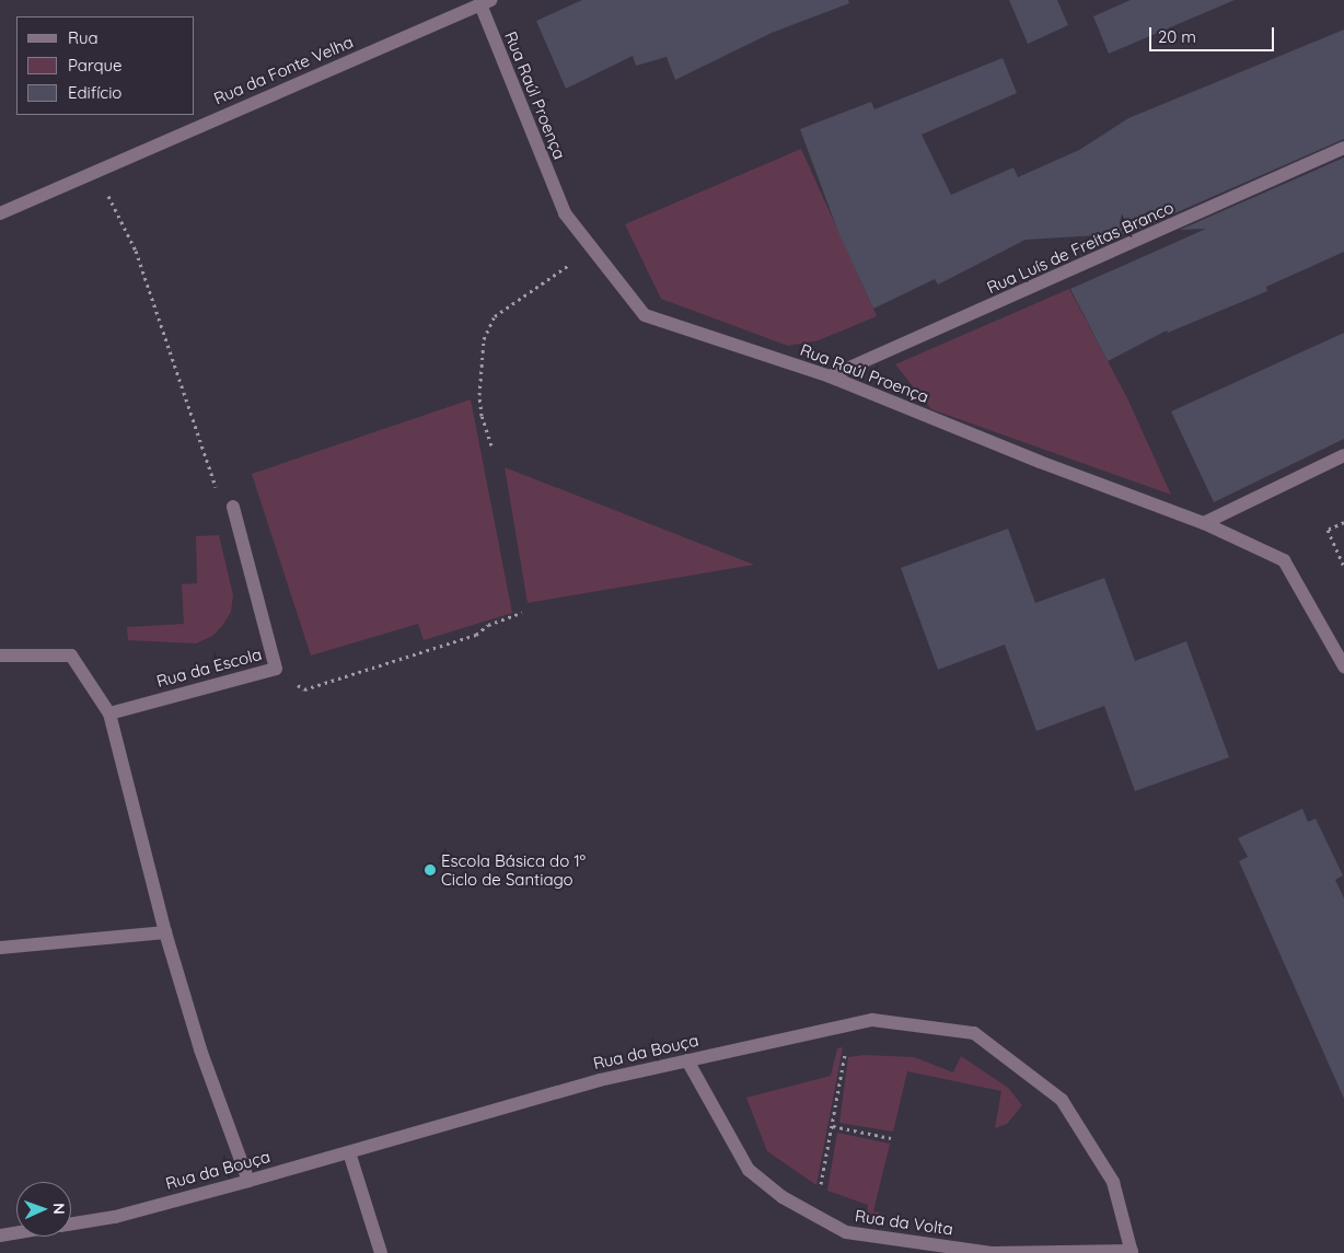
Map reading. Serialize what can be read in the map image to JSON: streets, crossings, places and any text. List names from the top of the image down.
{
  "streets": {
    "street": [
      "Rua da Fonte Velha",
      "Rua Raúl Proença",
      "Rua Luís de Freitas Branco",
      "Rua da Escola",
      "Rua da Bouça",
      "Rua da Volta"
    ]
  },
  "crossings": [
    ["Rua da Fonte Velha", "Rua Raúl Proença"],
    ["Rua Raúl Proença", "Rua Luís de Freitas Branco"],
    ["Rua da Bouça", "Rua da Volta"]
  ],
  "places": ["Escola Básica do 1º Ciclo de Santiago"],
  "legend": ["Rua", "Parque", "Edifício"],
  "scale_bar": "20 m",
  "north": "right"
}
